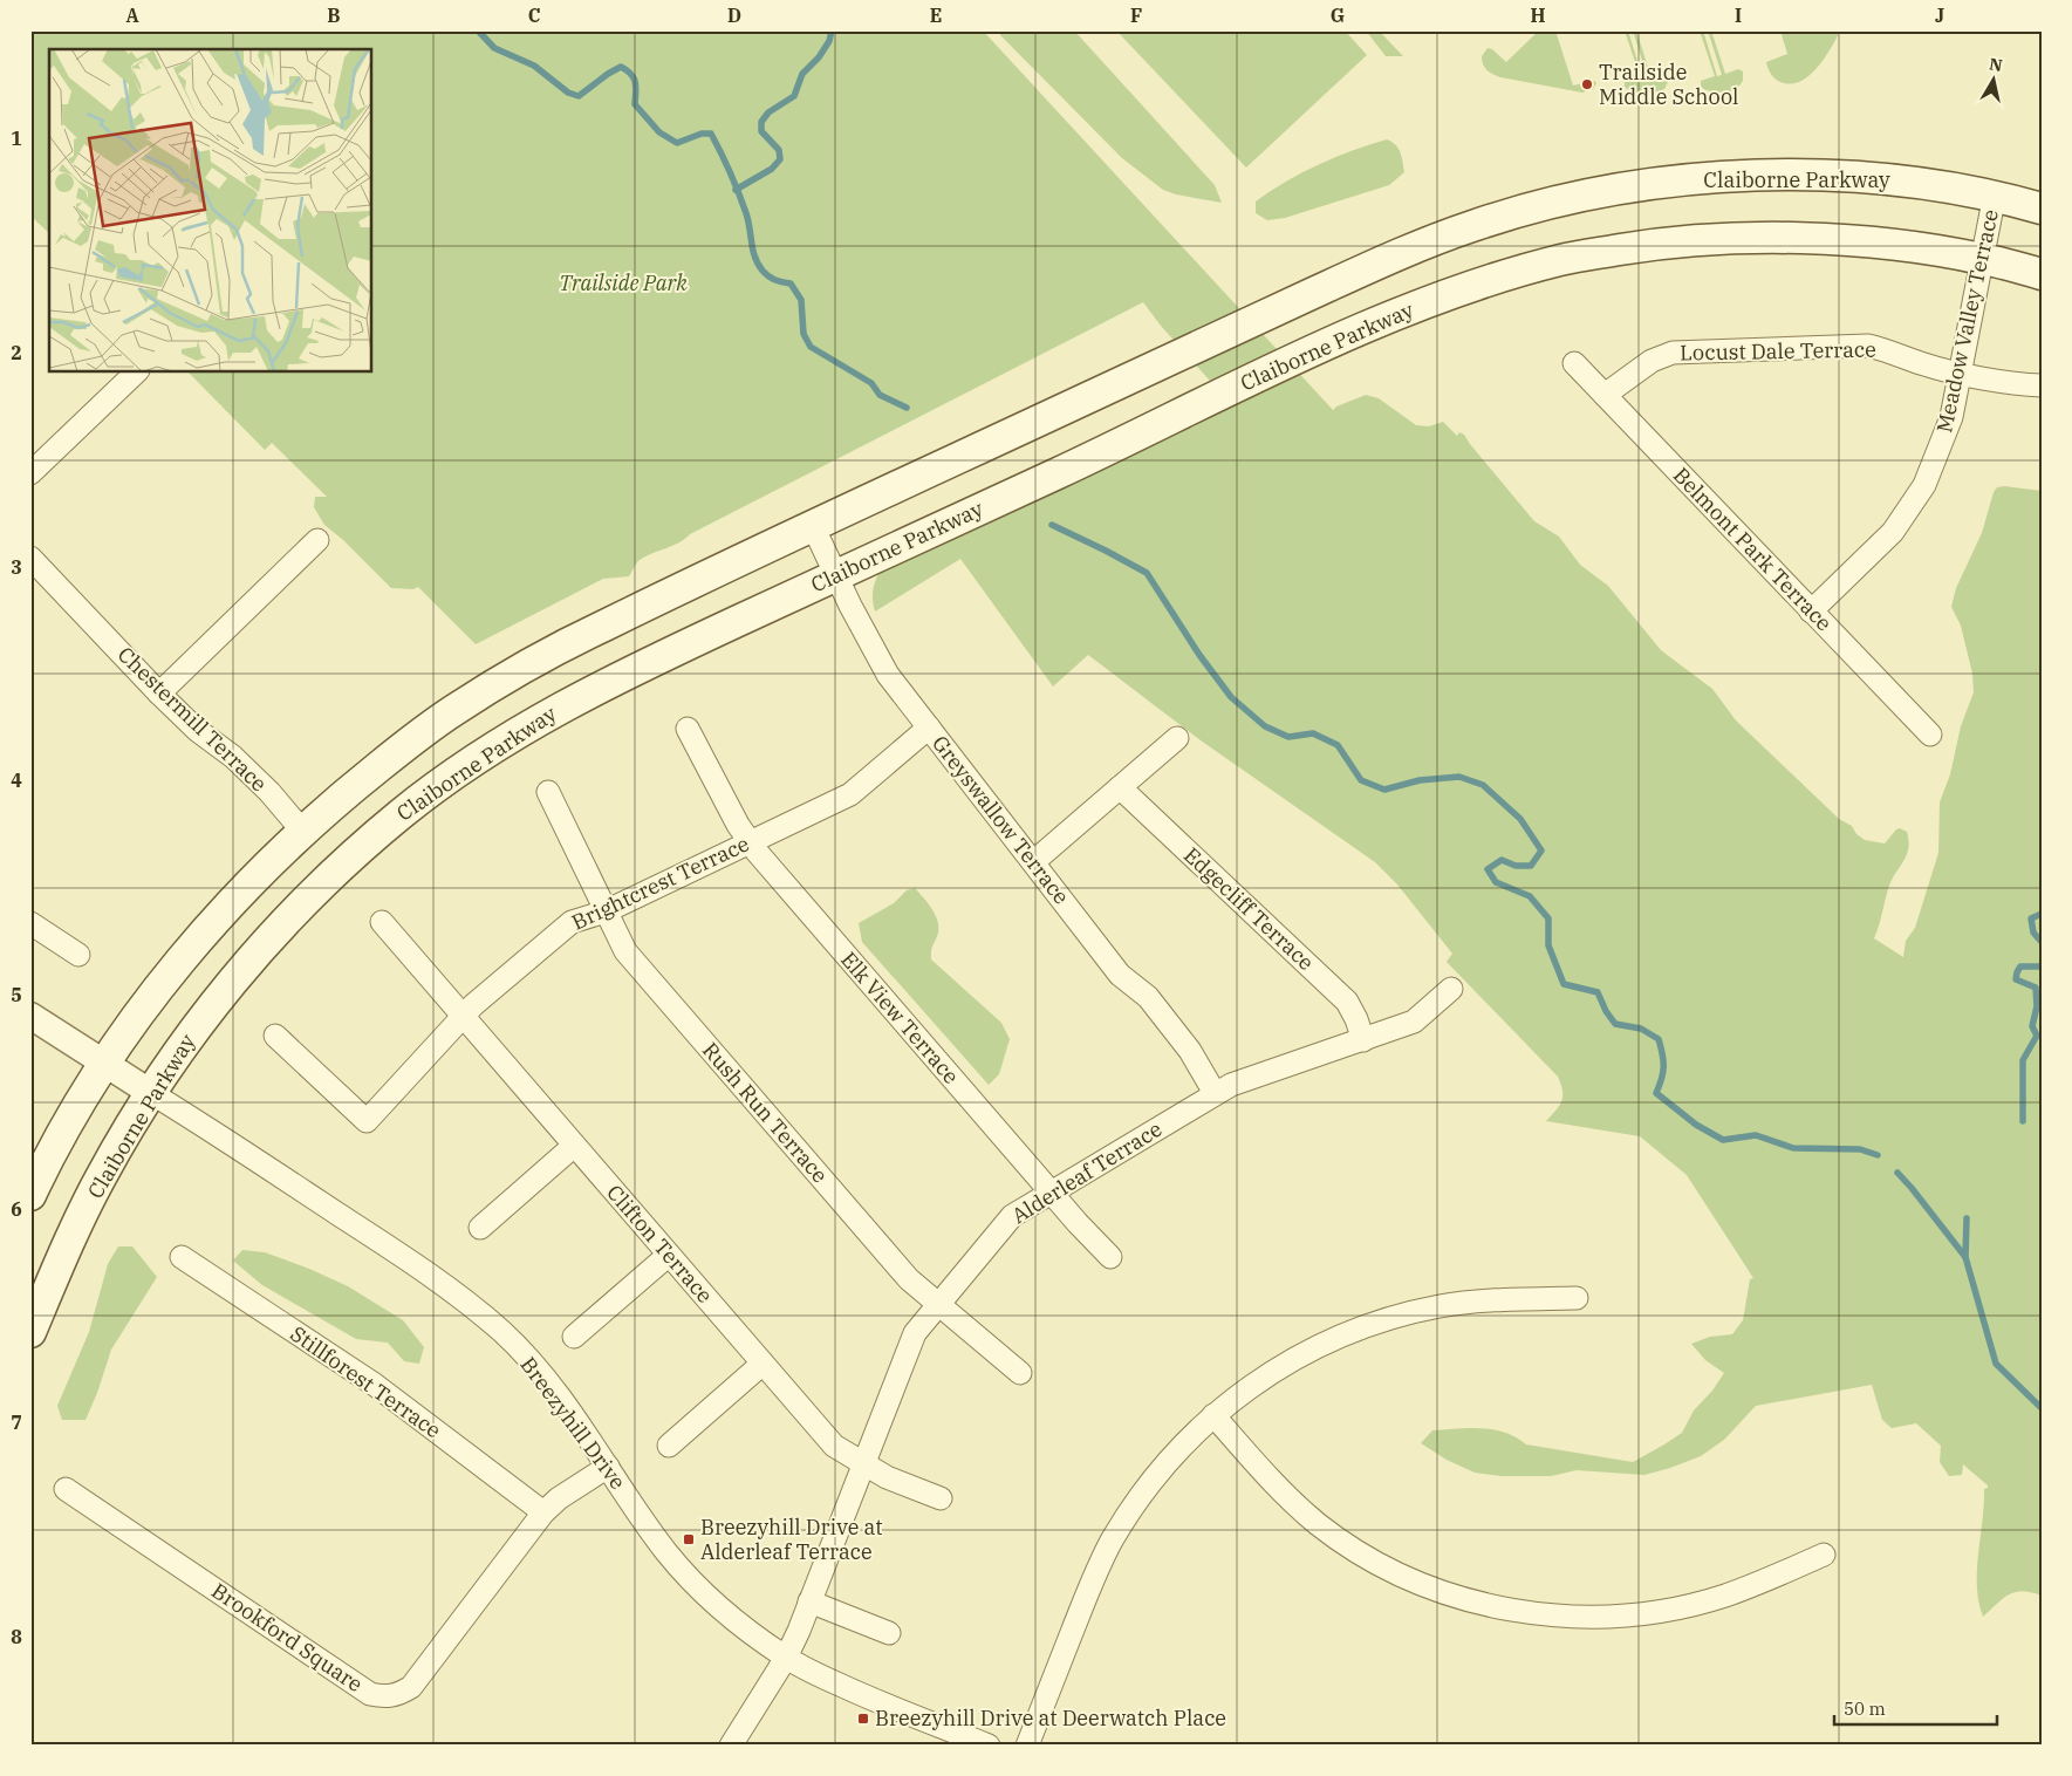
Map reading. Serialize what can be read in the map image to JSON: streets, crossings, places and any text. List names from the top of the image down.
{
  "streets": {
    "main road": ["Claiborne Parkway"],
    "street": [
      "Meadow Valley Terrace",
      "Locust Dale Terrace",
      "Belmont Park Terrace",
      "Chestermill Terrace",
      "Greyswallow Terrace",
      "Brightcrest Terrace",
      "Edgecliff Terrace",
      "Elk View Terrace",
      "Rush Run Terrace",
      "Alderleaf Terrace",
      "Clifton Terrace",
      "Stillforest Terrace",
      "Breezyhill Drive",
      "Brookford Square"
    ]
  },
  "crossings": [
    ["Claiborne Parkway", "Meadow Valley Terrace"],
    ["Claiborne Parkway", "Chestermill Terrace"],
    ["Claiborne Parkway", "Greyswallow Terrace"],
    ["Claiborne Parkway", "Breezyhill Drive"],
    ["Meadow Valley Terrace", "Locust Dale Terrace"],
    ["Meadow Valley Terrace", "Belmont Park Terrace"],
    ["Locust Dale Terrace", "Belmont Park Terrace"],
    ["Greyswallow Terrace", "Brightcrest Terrace"],
    ["Greyswallow Terrace", "Alderleaf Terrace"],
    ["Brightcrest Terrace", "Elk View Terrace"],
    ["Brightcrest Terrace", "Rush Run Terrace"],
    ["Brightcrest Terrace", "Clifton Terrace"],
    ["Edgecliff Terrace", "Alderleaf Terrace"],
    ["Elk View Terrace", "Alderleaf Terrace"],
    ["Rush Run Terrace", "Alderleaf Terrace"],
    ["Alderleaf Terrace", "Clifton Terrace"],
    ["Alderleaf Terrace", "Breezyhill Drive"],
    ["Stillforest Terrace", "Brookford Square"],
    ["Breezyhill Drive", "Brookford Square"]
  ],
  "parks": ["Trailside Park"],
  "places": {
    "other": ["Trailside Middle School"],
    "transit": ["Breezyhill Drive at Alderleaf Terrace", "Breezyhill Drive at Deerwatch Place"]
  },
  "scale_bar": "50 m",
  "north": "top",
  "grid": {
    "columns": [
      "A",
      "B",
      "C",
      "D",
      "E",
      "F",
      "G",
      "H",
      "I",
      "J"
    ],
    "rows": [
      "1",
      "2",
      "3",
      "4",
      "5",
      "6",
      "7",
      "8"
    ]
  }
}
